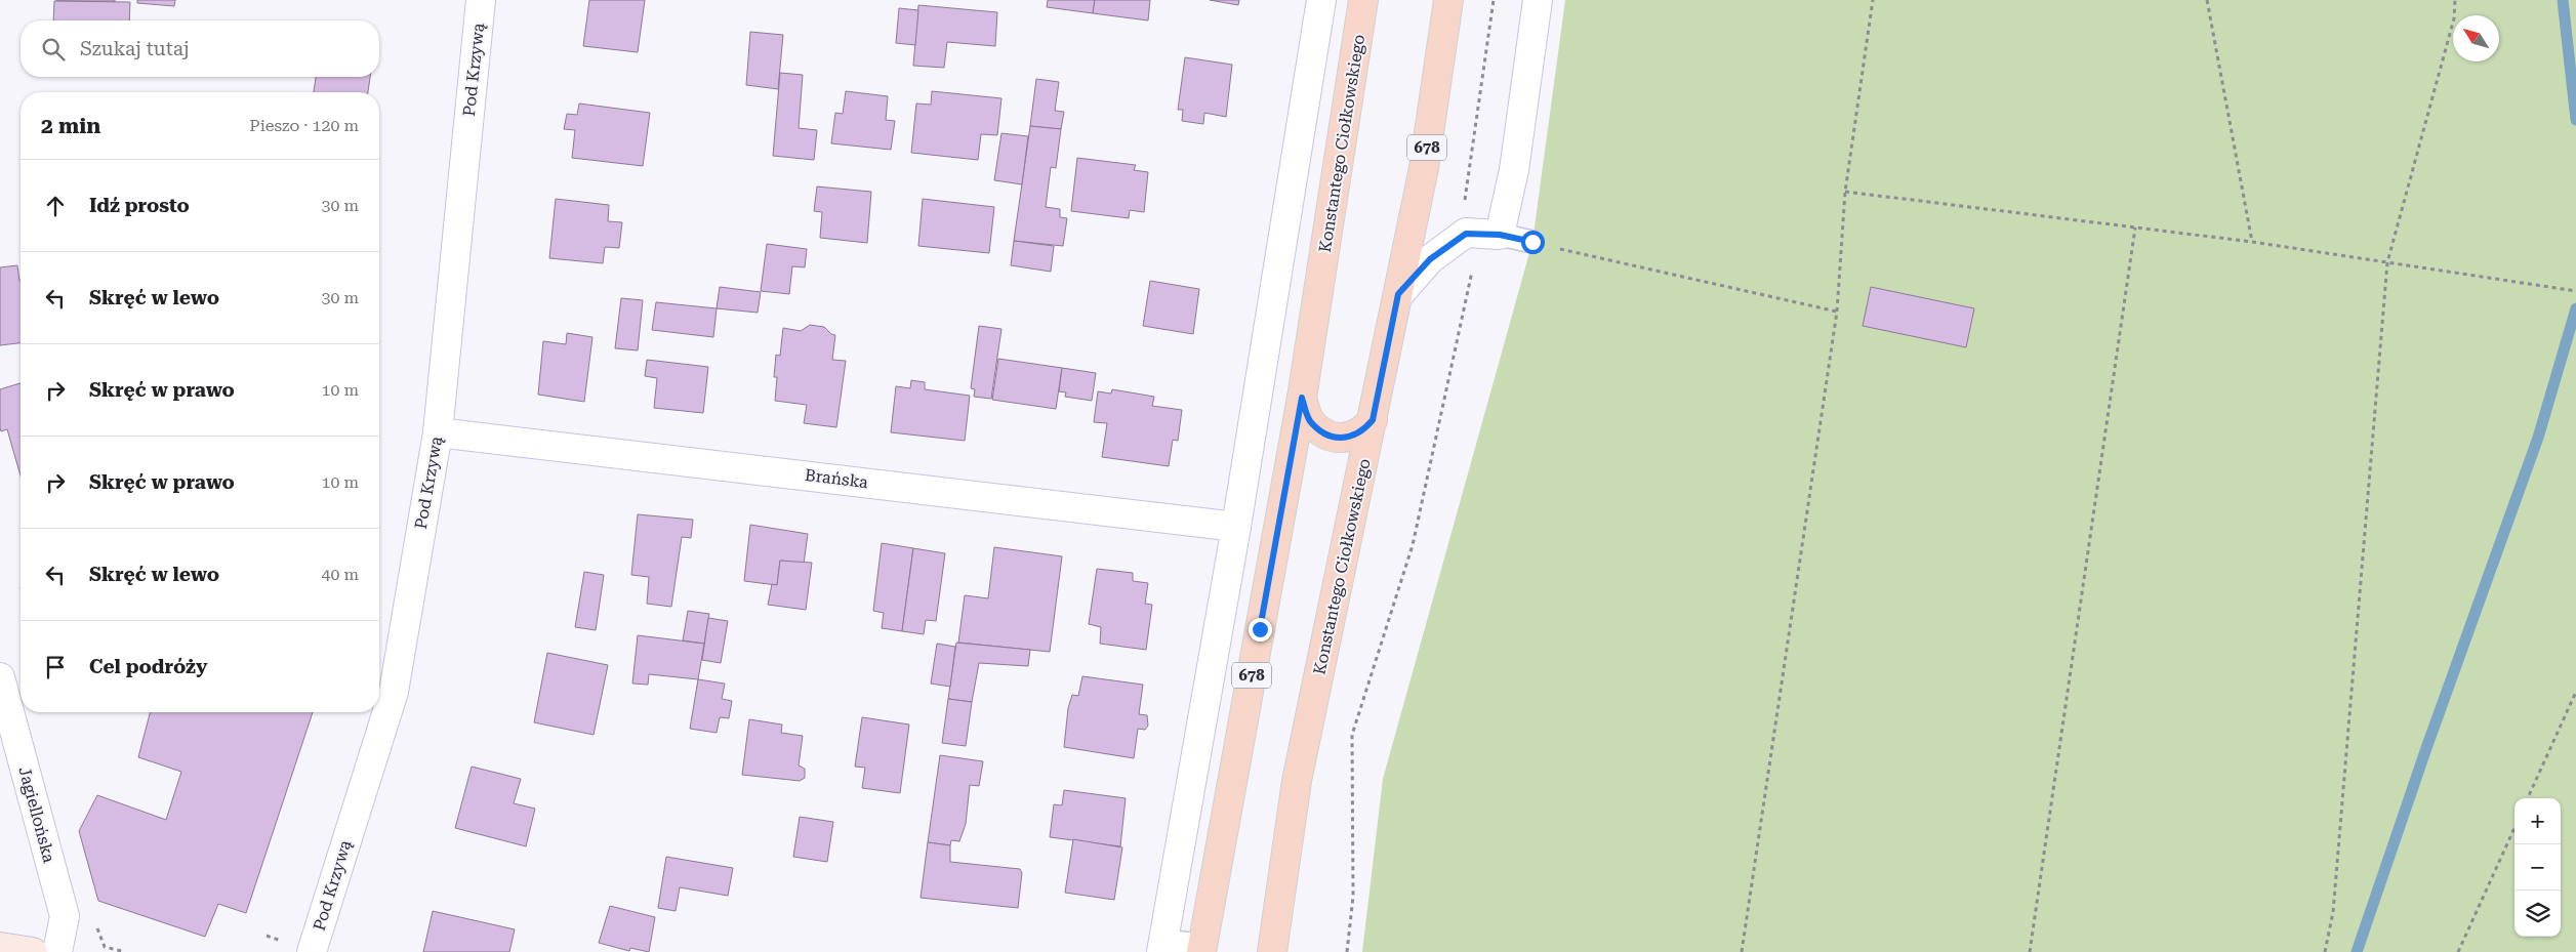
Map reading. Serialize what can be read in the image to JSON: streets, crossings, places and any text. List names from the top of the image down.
{
  "streets": {
    "main road": ["Konstantego Ciołkowskiego", "678"],
    "street": ["Pod Krzywą", "Brańska", "Jagiellońska"]
  },
  "crossings": [
    ["Pod Krzywą", "Brańska"]
  ],
  "north": "top left",
  "page": {
    "search": "Szukaj tutaj",
    "heading": ["2 min", "Pieszo · 120 m"],
    "list": [
      ["Idź prosto", "30 m"],
      ["Skręć w lewo", "30 m"],
      ["Skręć w prawo", "10 m"],
      ["Skręć w prawo", "10 m"],
      ["Skręć w lewo", "40 m"],
      "Cel podróży"
    ],
    "map_buttons": ["+", "−"]
  }
}
